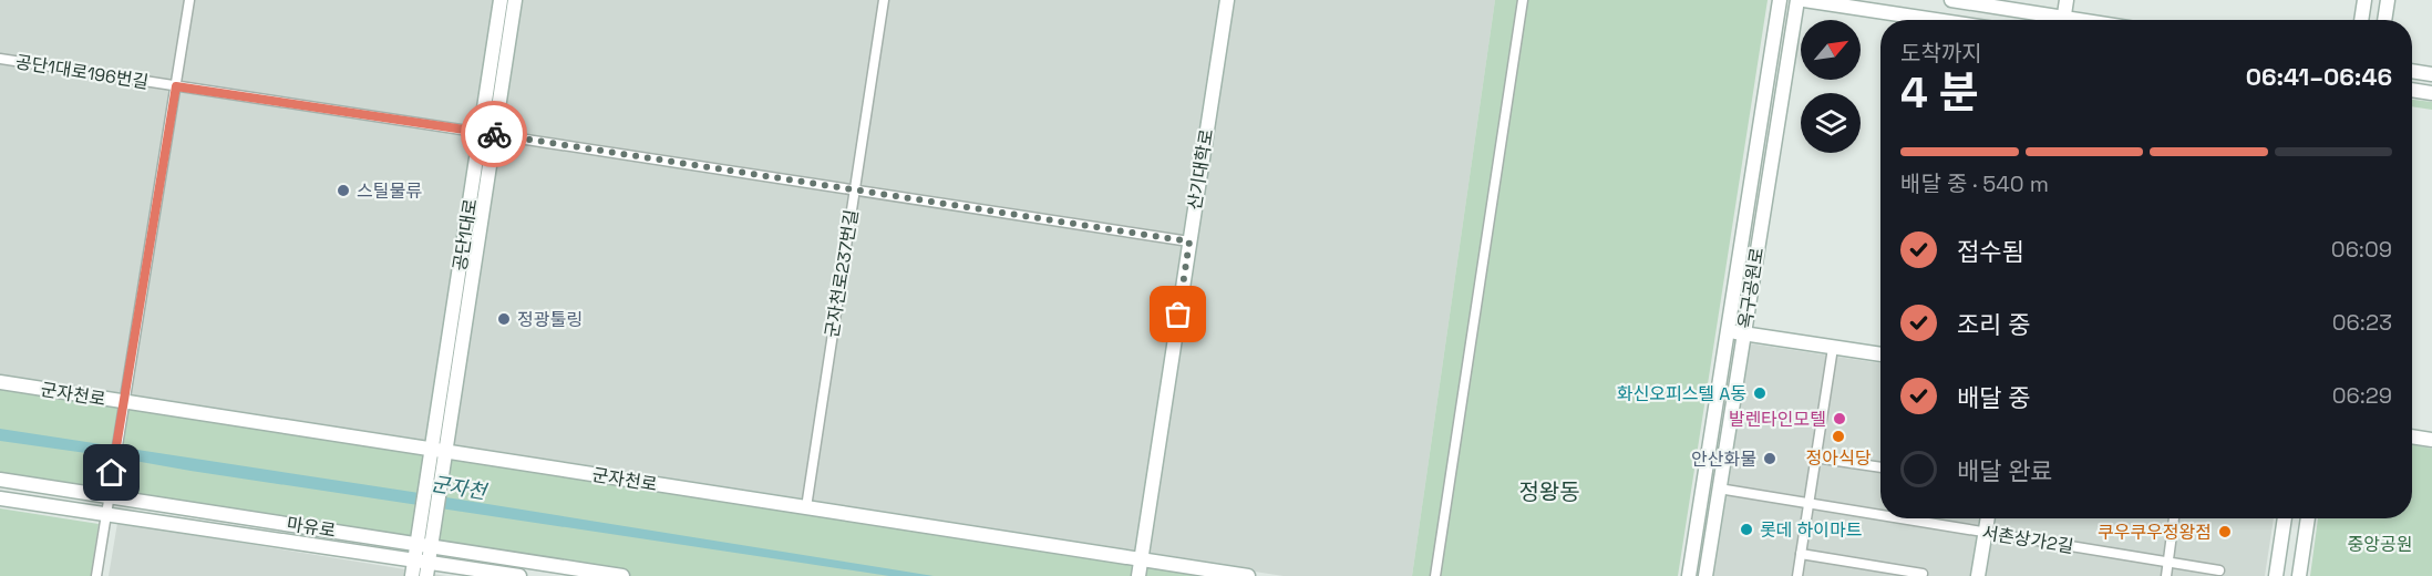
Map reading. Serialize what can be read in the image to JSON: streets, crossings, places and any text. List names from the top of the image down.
{
  "streets": {
    "street": [
      "공단1대로196번길",
      "산기대학로",
      "공단1대로",
      "군자천로237번길",
      "옥구공원로",
      "군자천로",
      "마유로",
      "서촌상가2길"
    ]
  },
  "crossings": [
    ["공단1대로196번길", "산기대학로"],
    ["공단1대로196번길", "공단1대로"],
    ["공단1대로196번길", "군자천로237번길"],
    ["산기대학로", "군자천로"],
    ["공단1대로", "군자천로"],
    ["군자천로237번길", "군자천로"],
    ["옥구공원로", "서촌상가2길"]
  ],
  "districts": ["정왕동"],
  "water": ["군자천"],
  "parks": ["중앙공원"],
  "places": [
    "스틸물류",
    "정광툴링",
    "화신오피스텔 A동",
    "발렌타인모텔",
    "정아식당",
    "안산화물",
    "롯데 하이마트",
    "쿠우쿠우정왕점"
  ],
  "north": "top right",
  "page": {
    "heading": ["4 분", "도착까지", "06:41–06:46"],
    "bar": "배달 중 · 540 m",
    "list": [
      ["접수됨", "06:09"],
      ["조리 중", "06:23"],
      ["배달 중", "06:29"],
      "배달 완료"
    ]
  }
}
